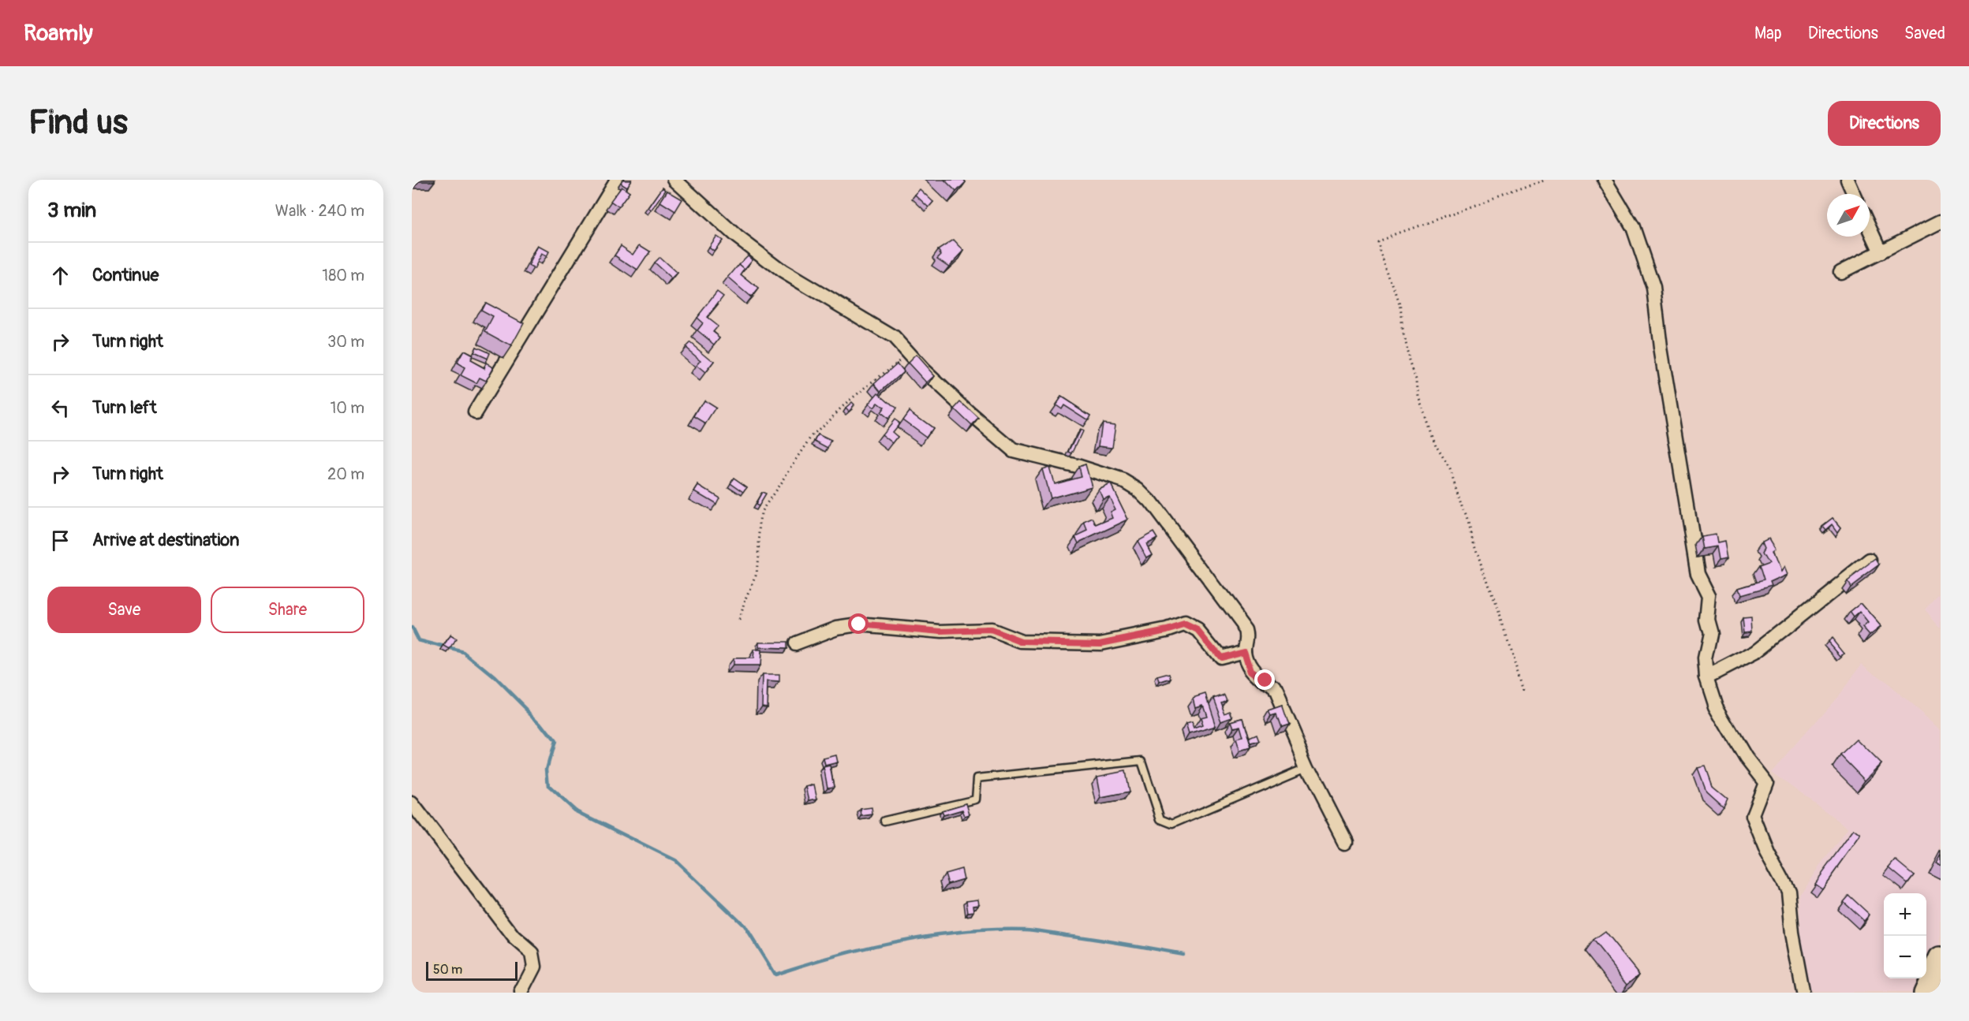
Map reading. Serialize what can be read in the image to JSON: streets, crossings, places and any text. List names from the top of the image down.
{
  "scale_bar": "50 m",
  "north": "top right",
  "page": {
    "header": "Roamly",
    "nav": ["Map", "Directions", "Saved"],
    "buttons": [
      "Directions",
      ["Save", "Share"]
    ],
    "title": "Find us",
    "heading": ["3 min", "Walk · 240 m"],
    "list": [
      ["Continue", "180 m"],
      ["Turn right", "30 m"],
      ["Turn left", "10 m"],
      ["Turn right", "20 m"],
      "Arrive at destination"
    ],
    "map_buttons": ["+", "−"],
    "scale": "50 m"
  }
}
